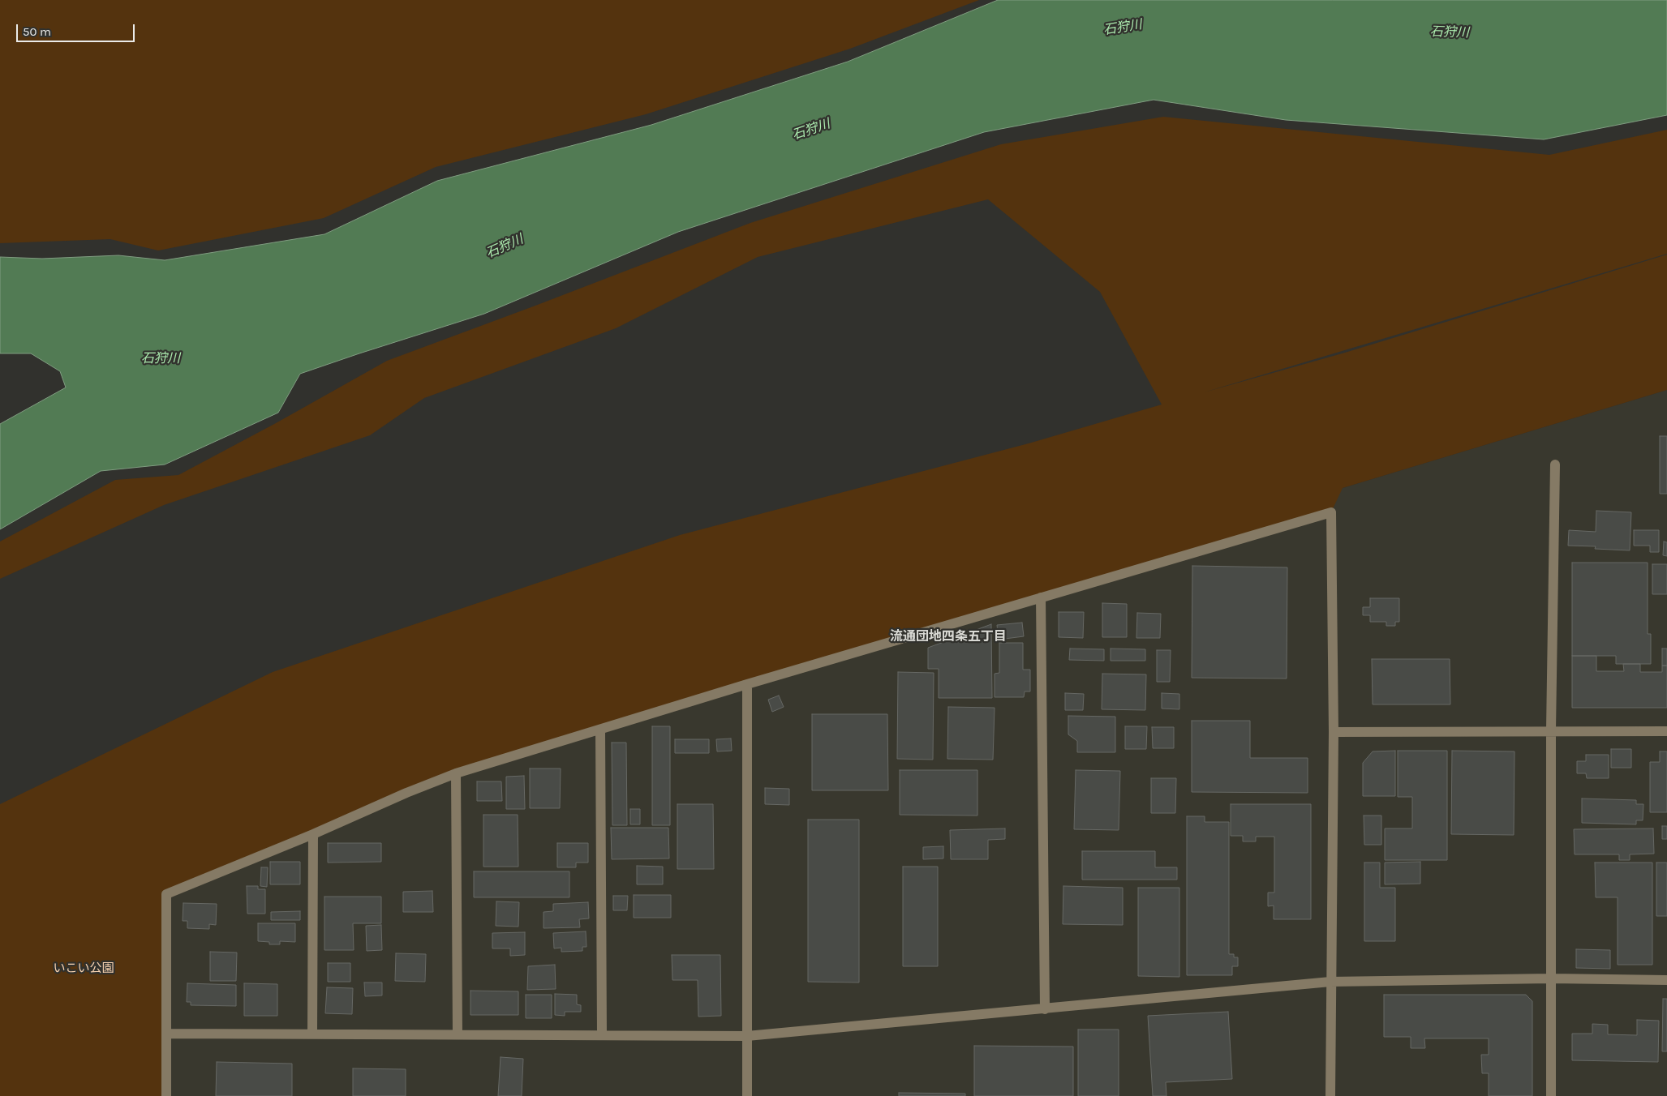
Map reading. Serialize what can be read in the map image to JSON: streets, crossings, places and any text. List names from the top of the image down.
{
  "districts": ["流通団地四条五丁目"],
  "water": ["石狩川"],
  "parks": ["いこい公園"],
  "scale_bar": "50 m"
}
